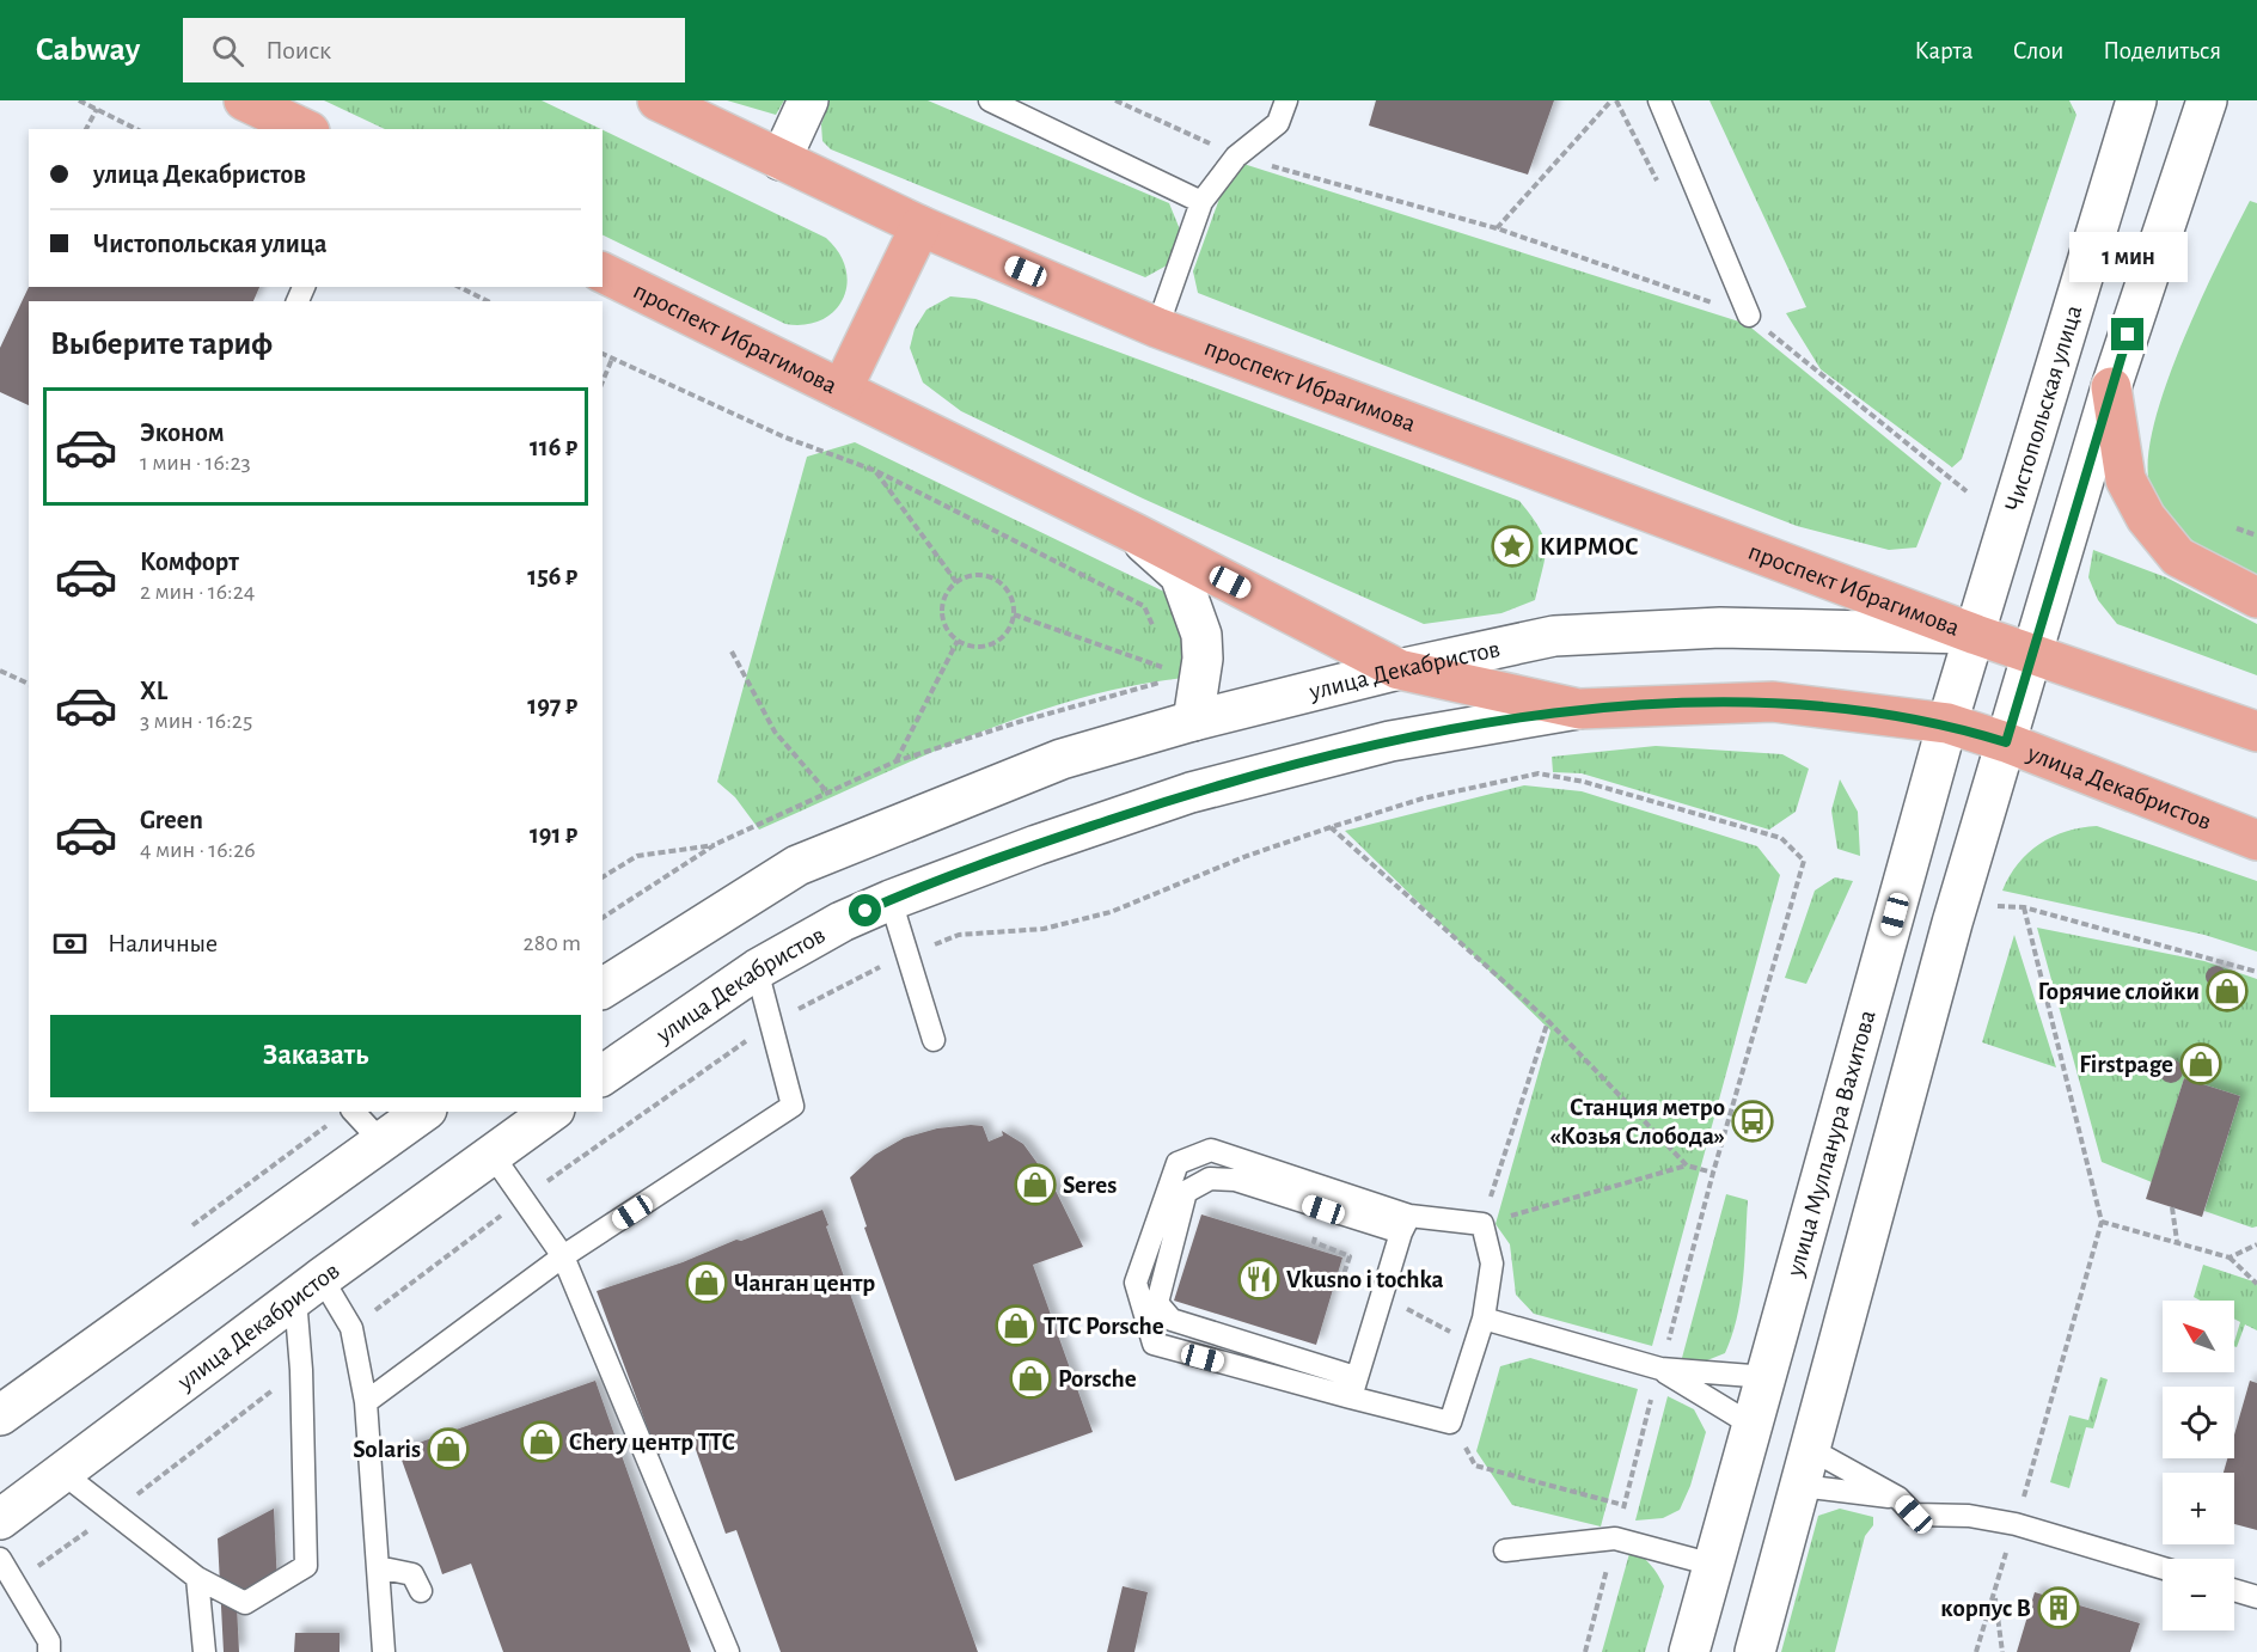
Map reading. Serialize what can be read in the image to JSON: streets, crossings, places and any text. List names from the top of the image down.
{
  "streets": {
    "main road": [
      "проспект Ибрагимова",
      "Чистопольская улица",
      "улица Декабристов",
      "улица Мулланура Вахитова"
    ]
  },
  "crossings": [
    ["проспект Ибрагимова", "Чистопольская улица"],
    ["проспект Ибрагимова", "улица Декабристов"],
    ["проспект Ибрагимова", "улица Мулланура Вахитова"],
    ["Чистопольская улица", "улица Декабристов"],
    ["Чистопольская улица", "улица Мулланура Вахитова"],
    ["улица Декабристов", "улица Мулланура Вахитова"]
  ],
  "places": {
    "place": ["КИРМОС"],
    "shop": [
      "Горячие слойки",
      "Firstpage",
      "Seres",
      "Чанган центр",
      "ТТС Porsche",
      "Porsche",
      "Chery центр ТТС",
      "Solaris"
    ],
    "bus stop": ["Станция метро «Козья Слобода»"],
    "restaurant": ["Vkusno i tochka"],
    "building": ["корпус В"]
  },
  "north": "top left",
  "page": {
    "header": "Cabway",
    "search": "Поиск",
    "nav": ["Карта", "Слои", "Поделиться"],
    "banner": ["улица Декабристов", "Чистопольская улица"],
    "bubble": "1 мин",
    "heading": "Выберите тариф",
    "list": [
      {
        "name": "Эконом",
        "note": "1 мин · 16:23",
        "value": "116 ₽"
      },
      {
        "name": "Комфорт",
        "note": "2 мин · 16:24",
        "value": "156 ₽"
      },
      {
        "name": "XL",
        "note": "3 мин · 16:25",
        "value": "197 ₽"
      },
      {
        "name": "Green",
        "note": "4 мин · 16:26",
        "value": "191 ₽"
      }
    ],
    "pay": ["Наличные", "280 m"],
    "buttons": "Заказать",
    "map_buttons": ["+", "−"]
  }
}
